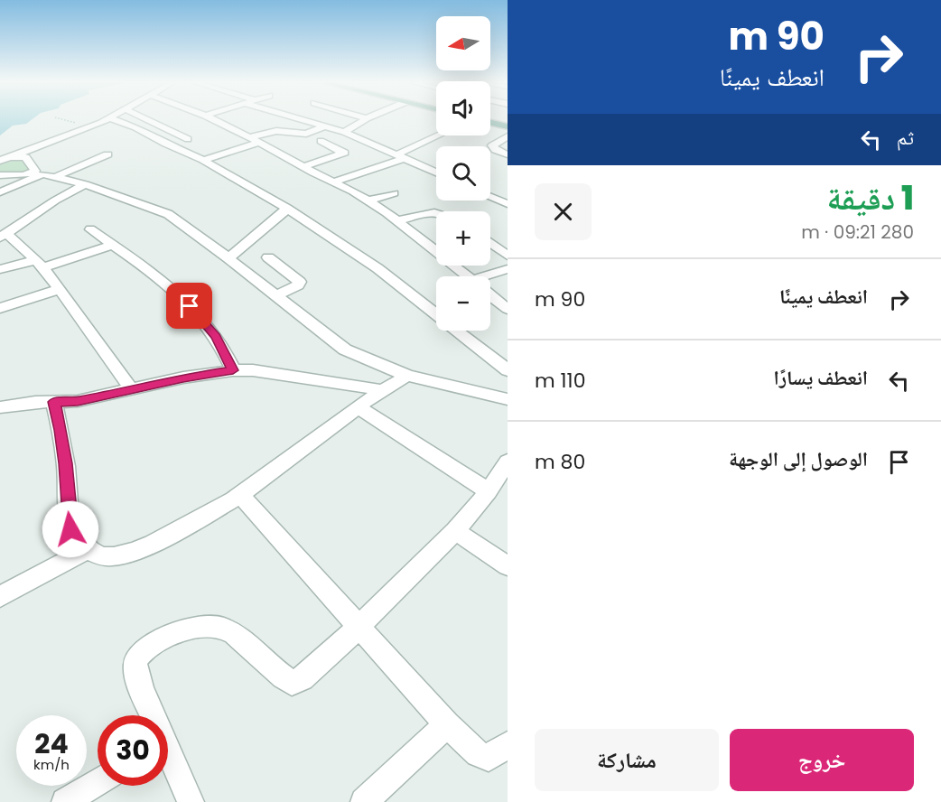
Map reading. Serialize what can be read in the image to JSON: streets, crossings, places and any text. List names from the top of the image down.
{
  "north": "left",
  "page": {
    "turn": ["90 m", "انعطف يمينًا"],
    "map_buttons": ["+", "−"],
    "then": "ثم",
    "heading": ["1 دقيقة", "280 m · 09:21"],
    "list": [
      {
        "name": "انعطف يمينًا",
        "value": "90 m"
      },
      {
        "name": "انعطف يسارًا",
        "value": "110 m"
      },
      {
        "name": "الوصول إلى الوجهة",
        "value": "80 m"
      }
    ],
    "speed": "24 km/h",
    "limit": "30",
    "buttons": ["خروج", "مشاركة"]
  }
}
